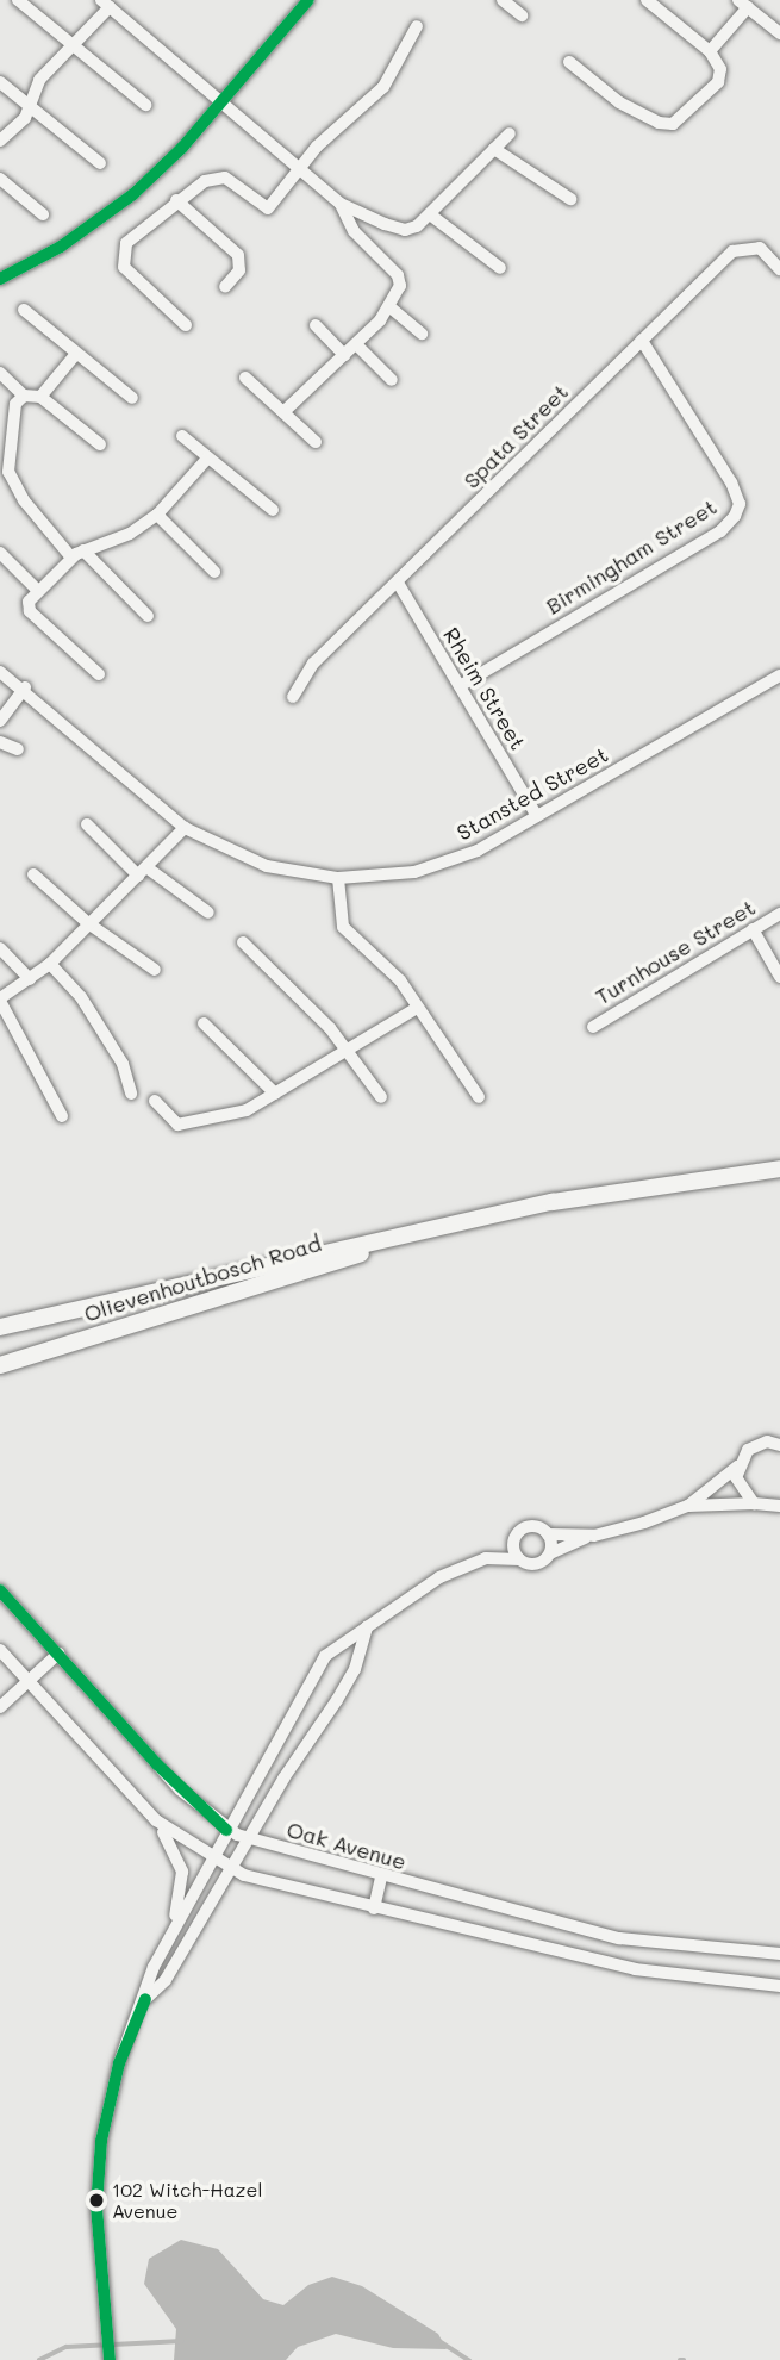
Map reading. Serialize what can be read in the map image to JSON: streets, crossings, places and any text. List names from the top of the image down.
{
  "streets": {
    "main road": ["Olievenhoutbosch Road"],
    "street": [
      "Spata Street",
      "Birmingham Street",
      "Rheim Street",
      "Stansted Street",
      "Turnhouse Street",
      "Oak Avenue"
    ]
  },
  "crossings": [
    ["Spata Street", "Birmingham Street"],
    ["Spata Street", "Rheim Street"],
    ["Birmingham Street", "Rheim Street"],
    ["Rheim Street", "Stansted Street"]
  ],
  "places": ["102 Witch-Hazel Avenue"]
}
